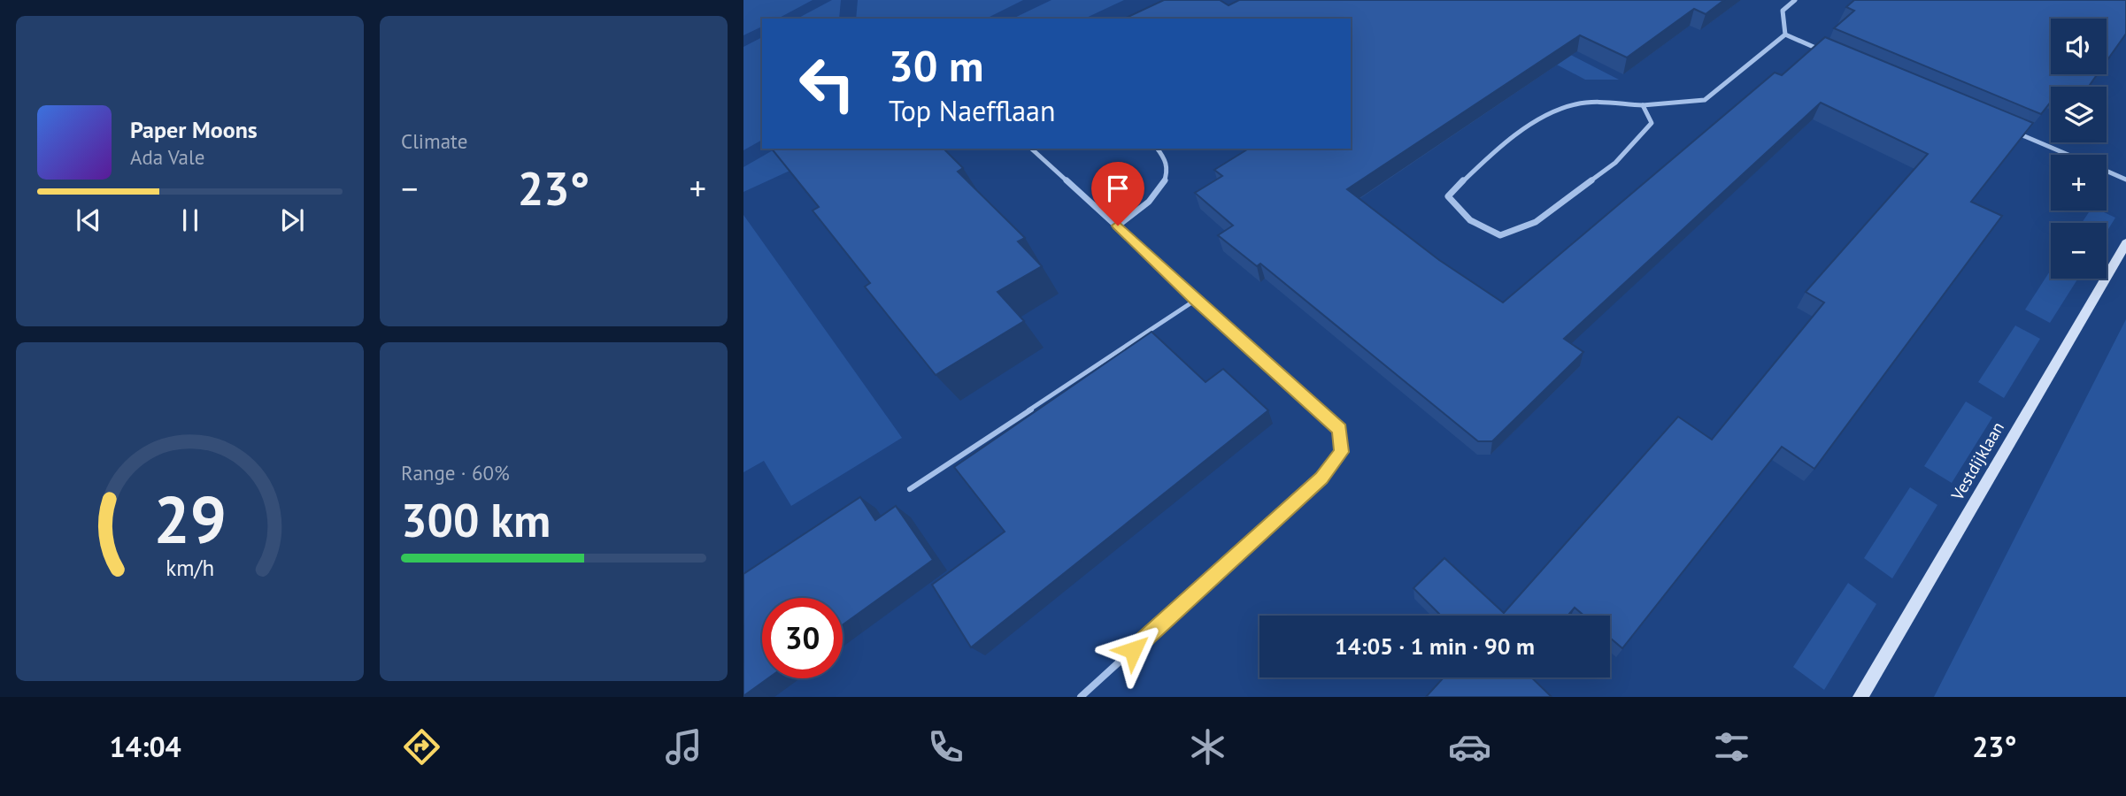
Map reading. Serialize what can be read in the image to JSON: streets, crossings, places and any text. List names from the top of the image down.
{
  "streets": {
    "street": ["Vestdijklaan"]
  },
  "page": {
    "tile": [
      "Climate",
      ["Range · 60%", "300 km"]
    ],
    "map_buttons": ["+", "−"],
    "turn": ["30 m", "Top Naefflaan"],
    "song": ["Paper Moons", "Ada Vale"],
    "heat": ["−", "23°", "+"],
    "limit": "30",
    "trip": "14:05 · 1 min · 90 m",
    "tabs": ["14:04", "23°"],
    "gauge": ["29", "km/h"]
  }
}
